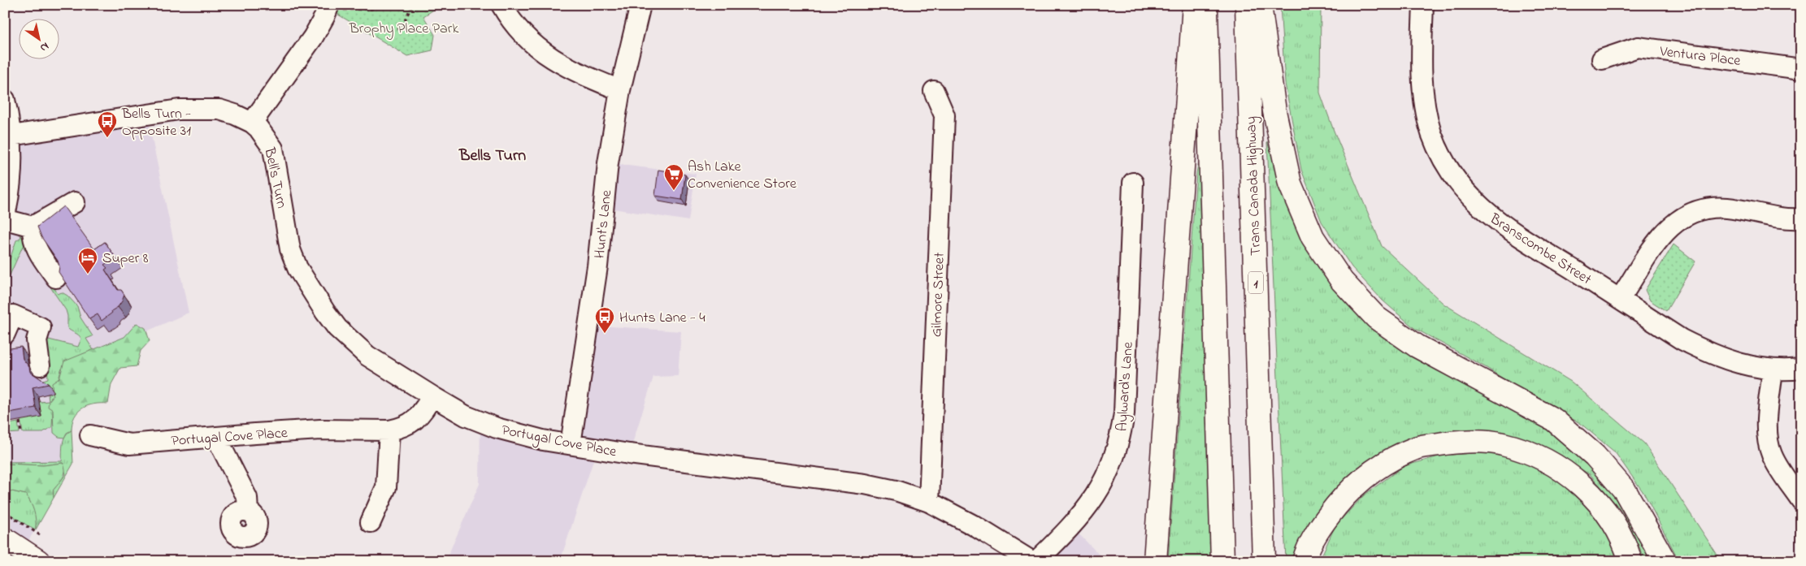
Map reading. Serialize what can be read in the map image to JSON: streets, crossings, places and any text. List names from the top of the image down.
{
  "streets": {
    "main road": ["Trans Canada Highway", "1"],
    "street": [
      "Ventura Place",
      "Bell's Turn",
      "Hunt's Lane",
      "Branscombe Street",
      "Gilmore Street",
      "Aylward's Lane",
      "Portugal Cove Place"
    ]
  },
  "crossings": [
    ["Bell's Turn", "Portugal Cove Place"],
    ["Hunt's Lane", "Portugal Cove Place"],
    ["Gilmore Street", "Portugal Cove Place"]
  ],
  "districts": ["Bells Turn"],
  "parks": ["Brophy Place Park"],
  "places": {
    "bus stop": ["Bells Turn - Opposite 31", "Hunts Lane - 4"],
    "supermarket": ["Ash Lake Convenience Store"],
    "hotel": ["Super 8"]
  },
  "north": "bottom right"
}
